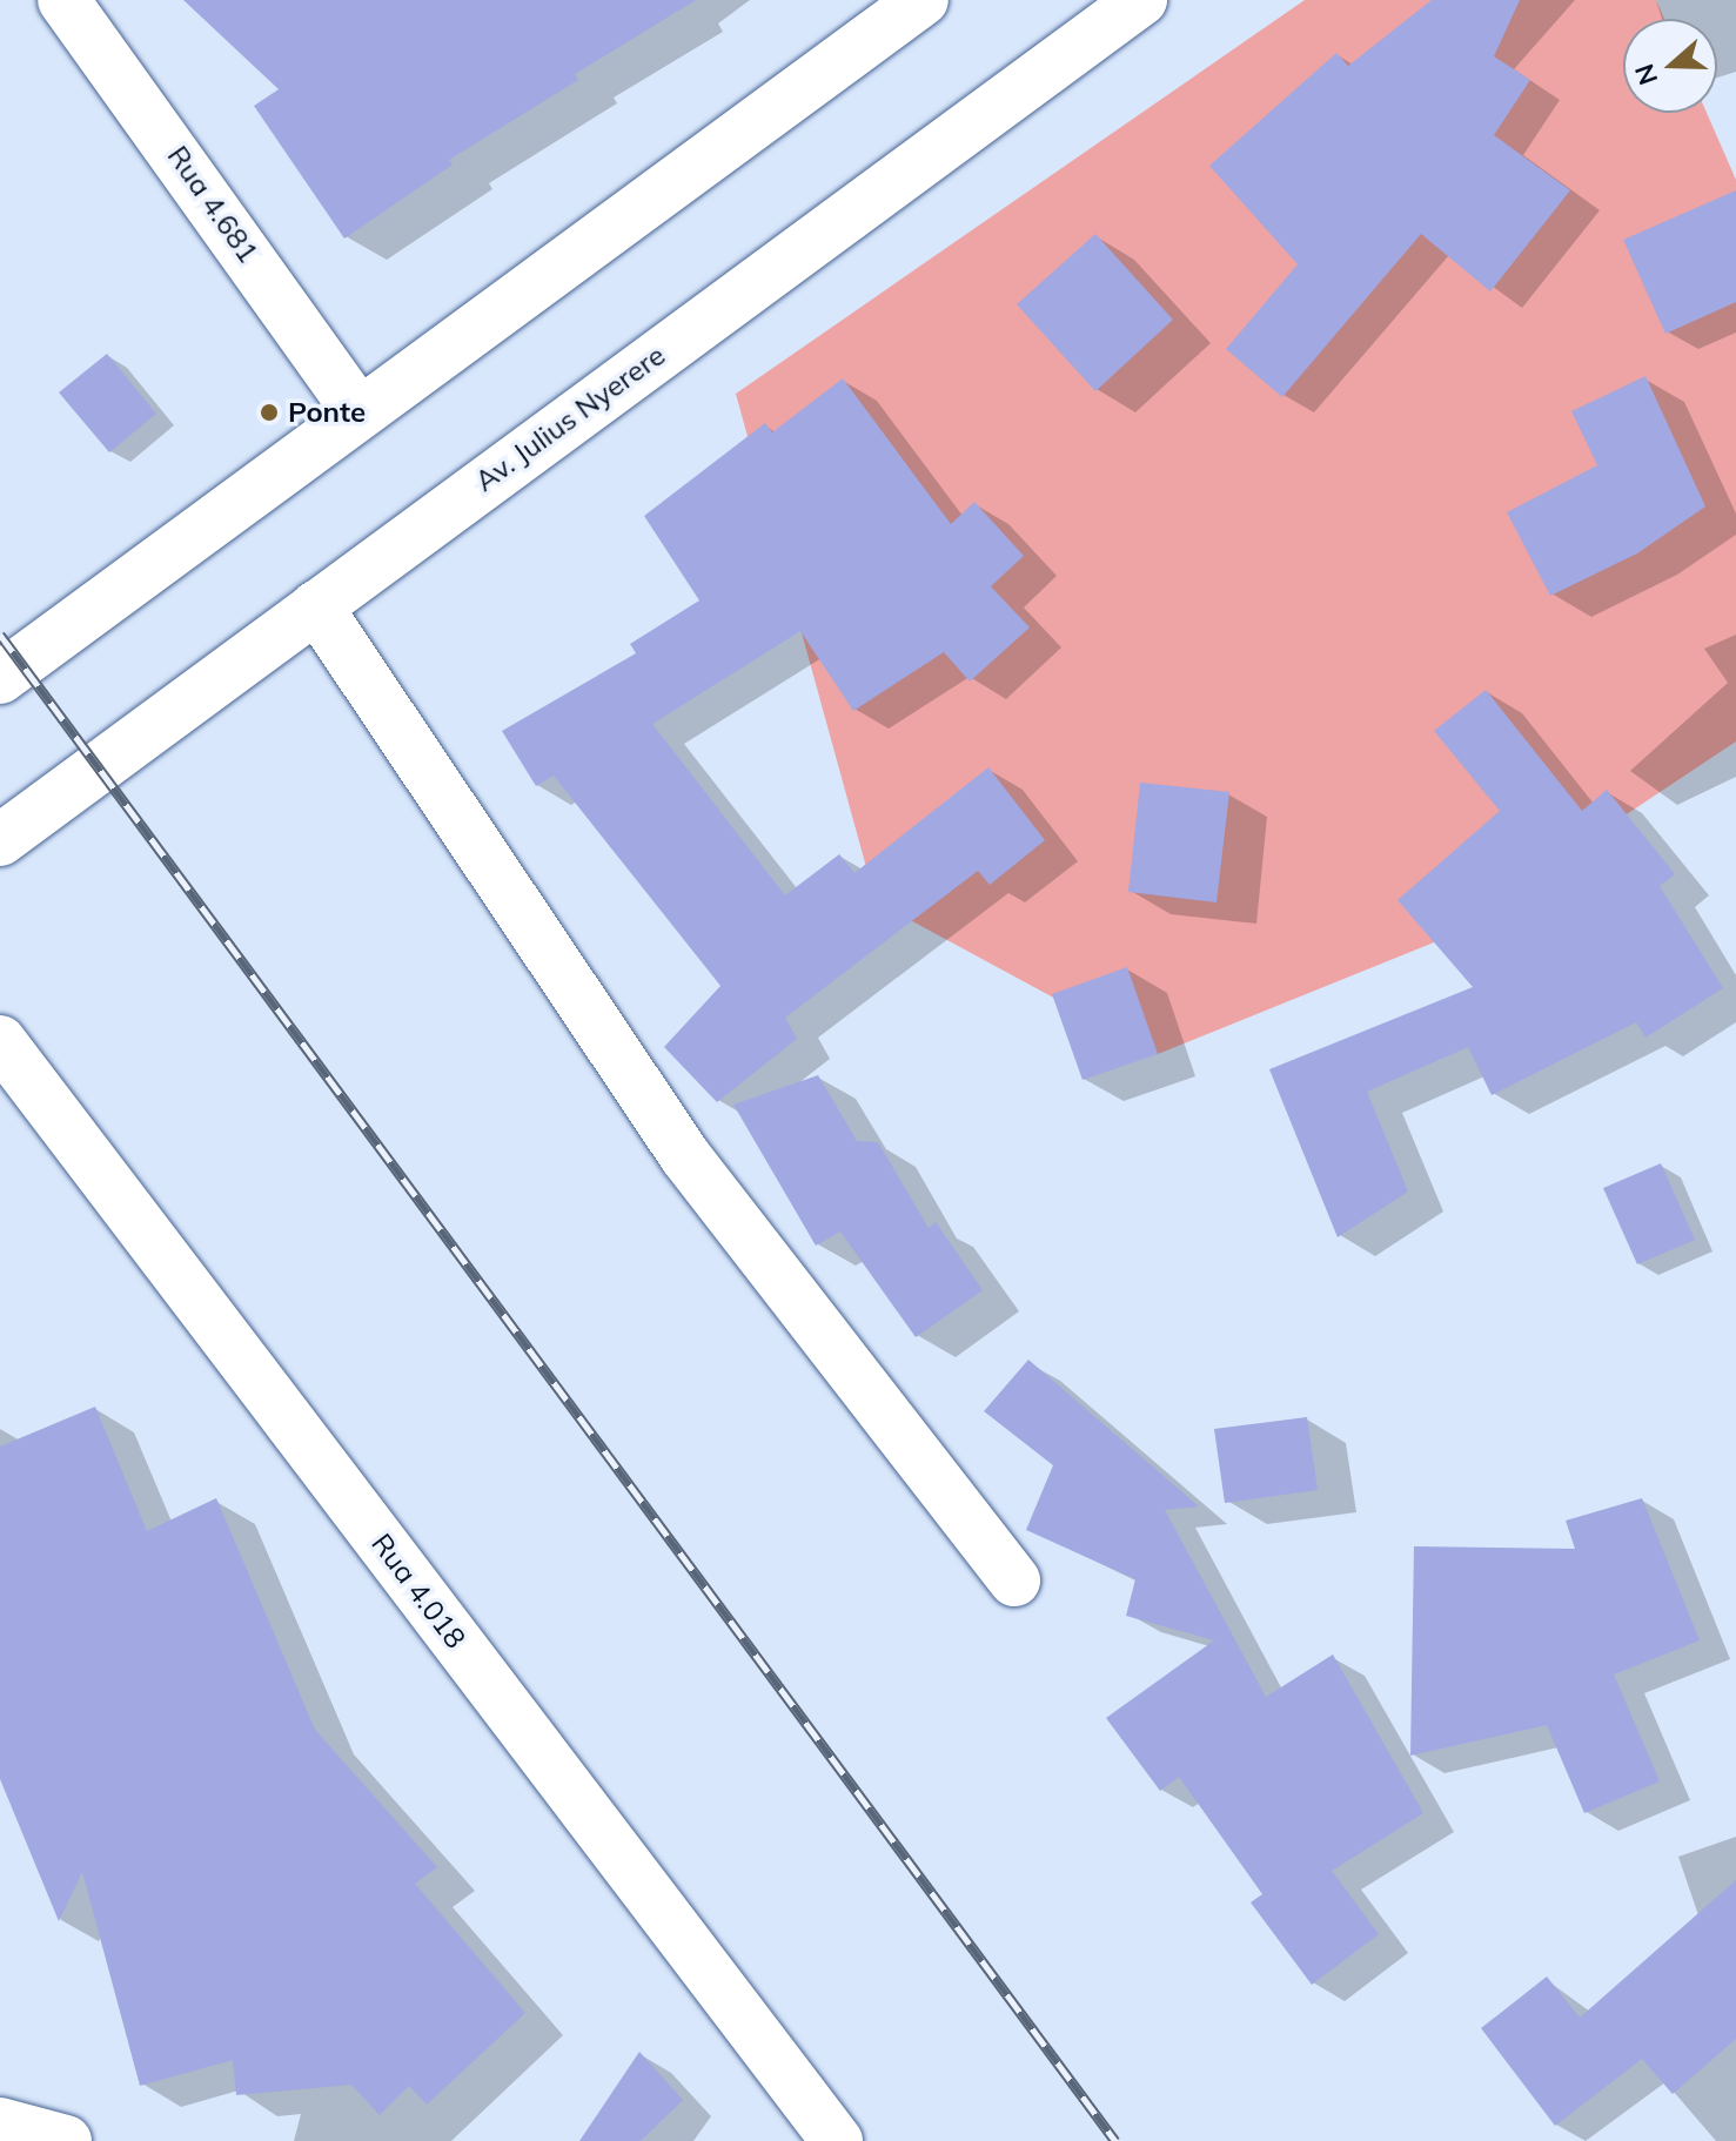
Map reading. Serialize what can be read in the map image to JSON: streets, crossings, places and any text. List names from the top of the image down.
{
  "streets": {
    "street": ["Rua 4.681", "Av. Julius Nyerere", "Rua 4.018"]
  },
  "places": ["Ponte"],
  "north": "left"
}
